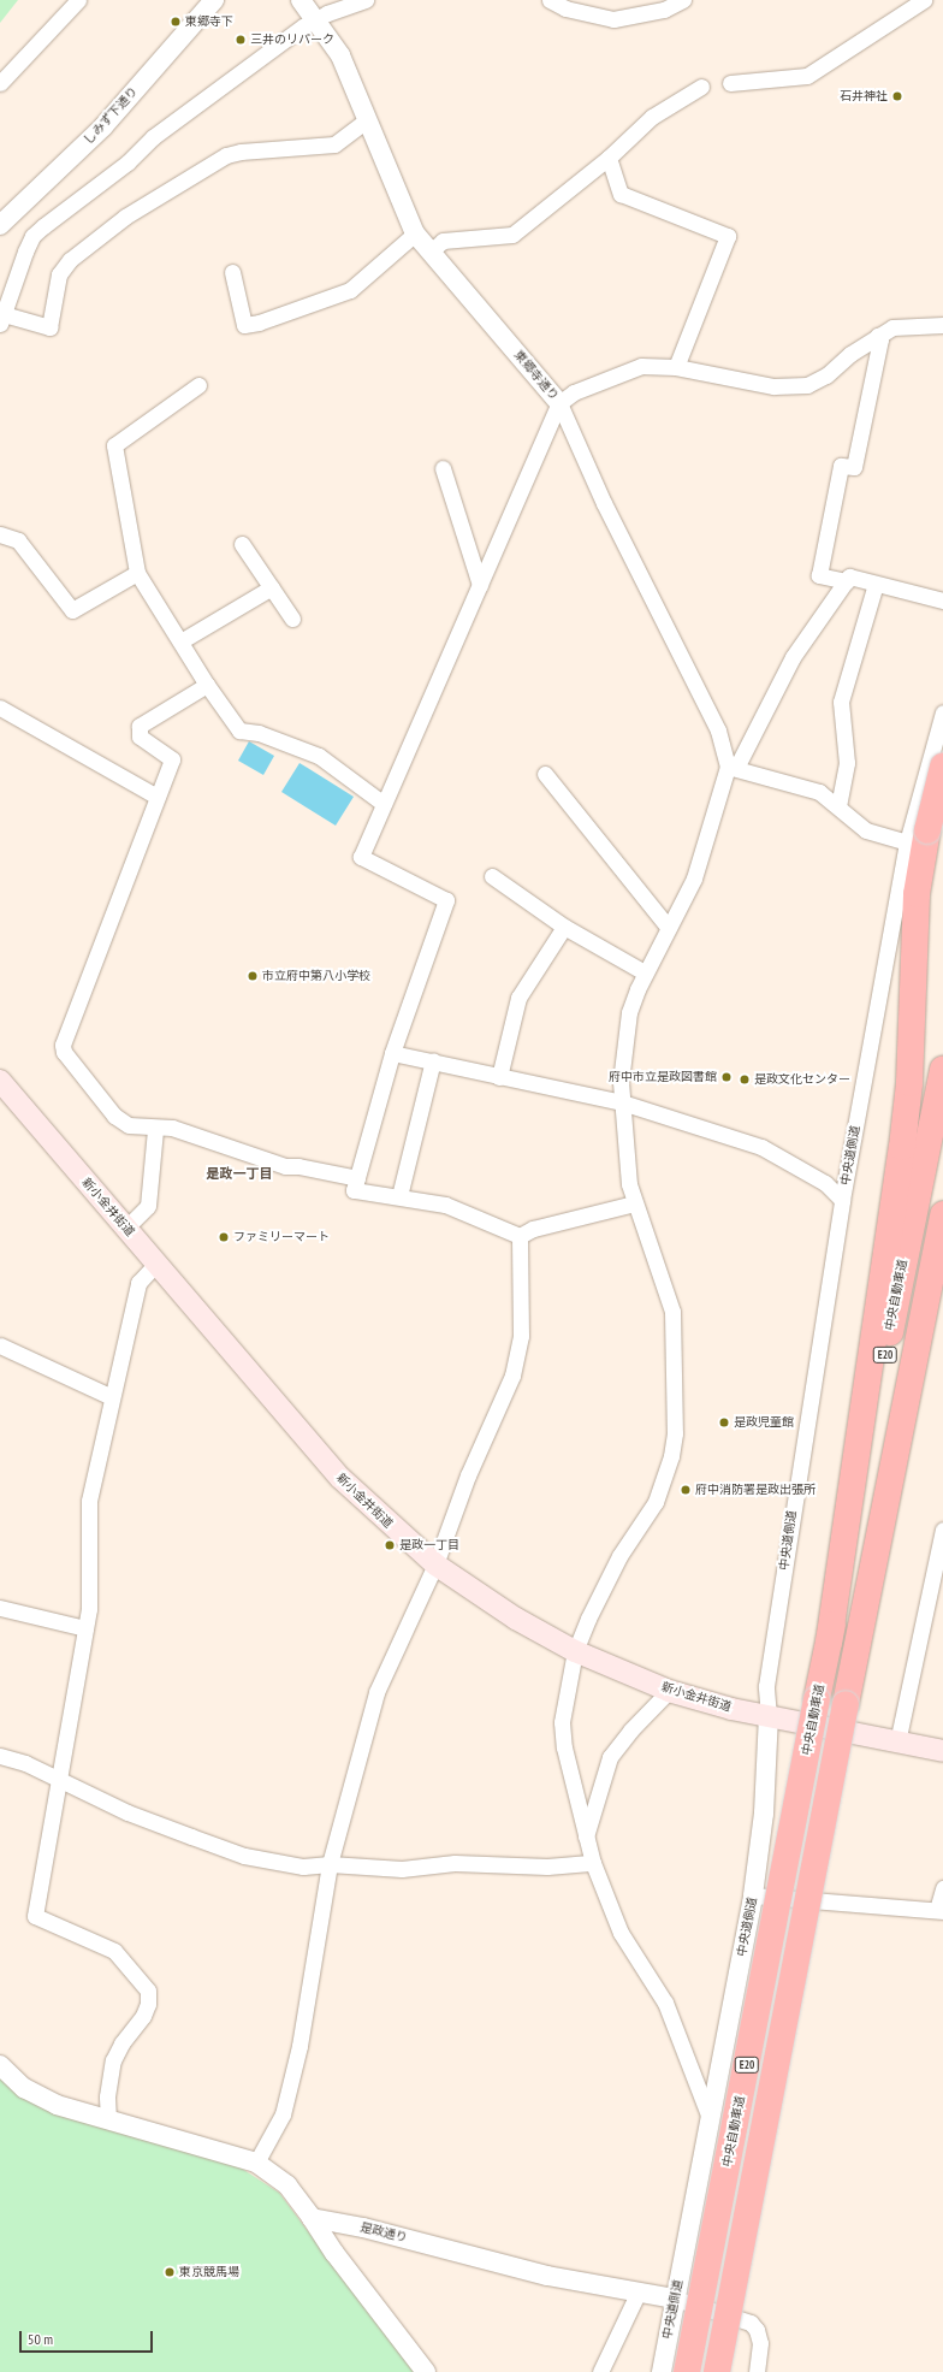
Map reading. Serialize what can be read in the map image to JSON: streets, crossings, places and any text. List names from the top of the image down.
{
  "streets": {
    "highway": ["中央自動車道", "E20"],
    "main road": ["新小金井街道"],
    "street": [
      "しみず下通り",
      "東郷寺通り",
      "中央道側道",
      "是政通り"
    ]
  },
  "crossings": [
    ["中央道側道", "新小金井街道"],
    ["中央道側道", "是政通り"]
  ],
  "districts": ["是政一丁目"],
  "places": [
    "東郷寺下",
    "三井のリパーク",
    "石井神社",
    "市立府中第八小学校",
    "府中市立是政図書館",
    "是政文化センター",
    "ファミリーマート",
    "是政児童館",
    "府中消防署是政出張所",
    "是政一丁目",
    "東京競馬場"
  ],
  "scale_bar": "50 m"
}
